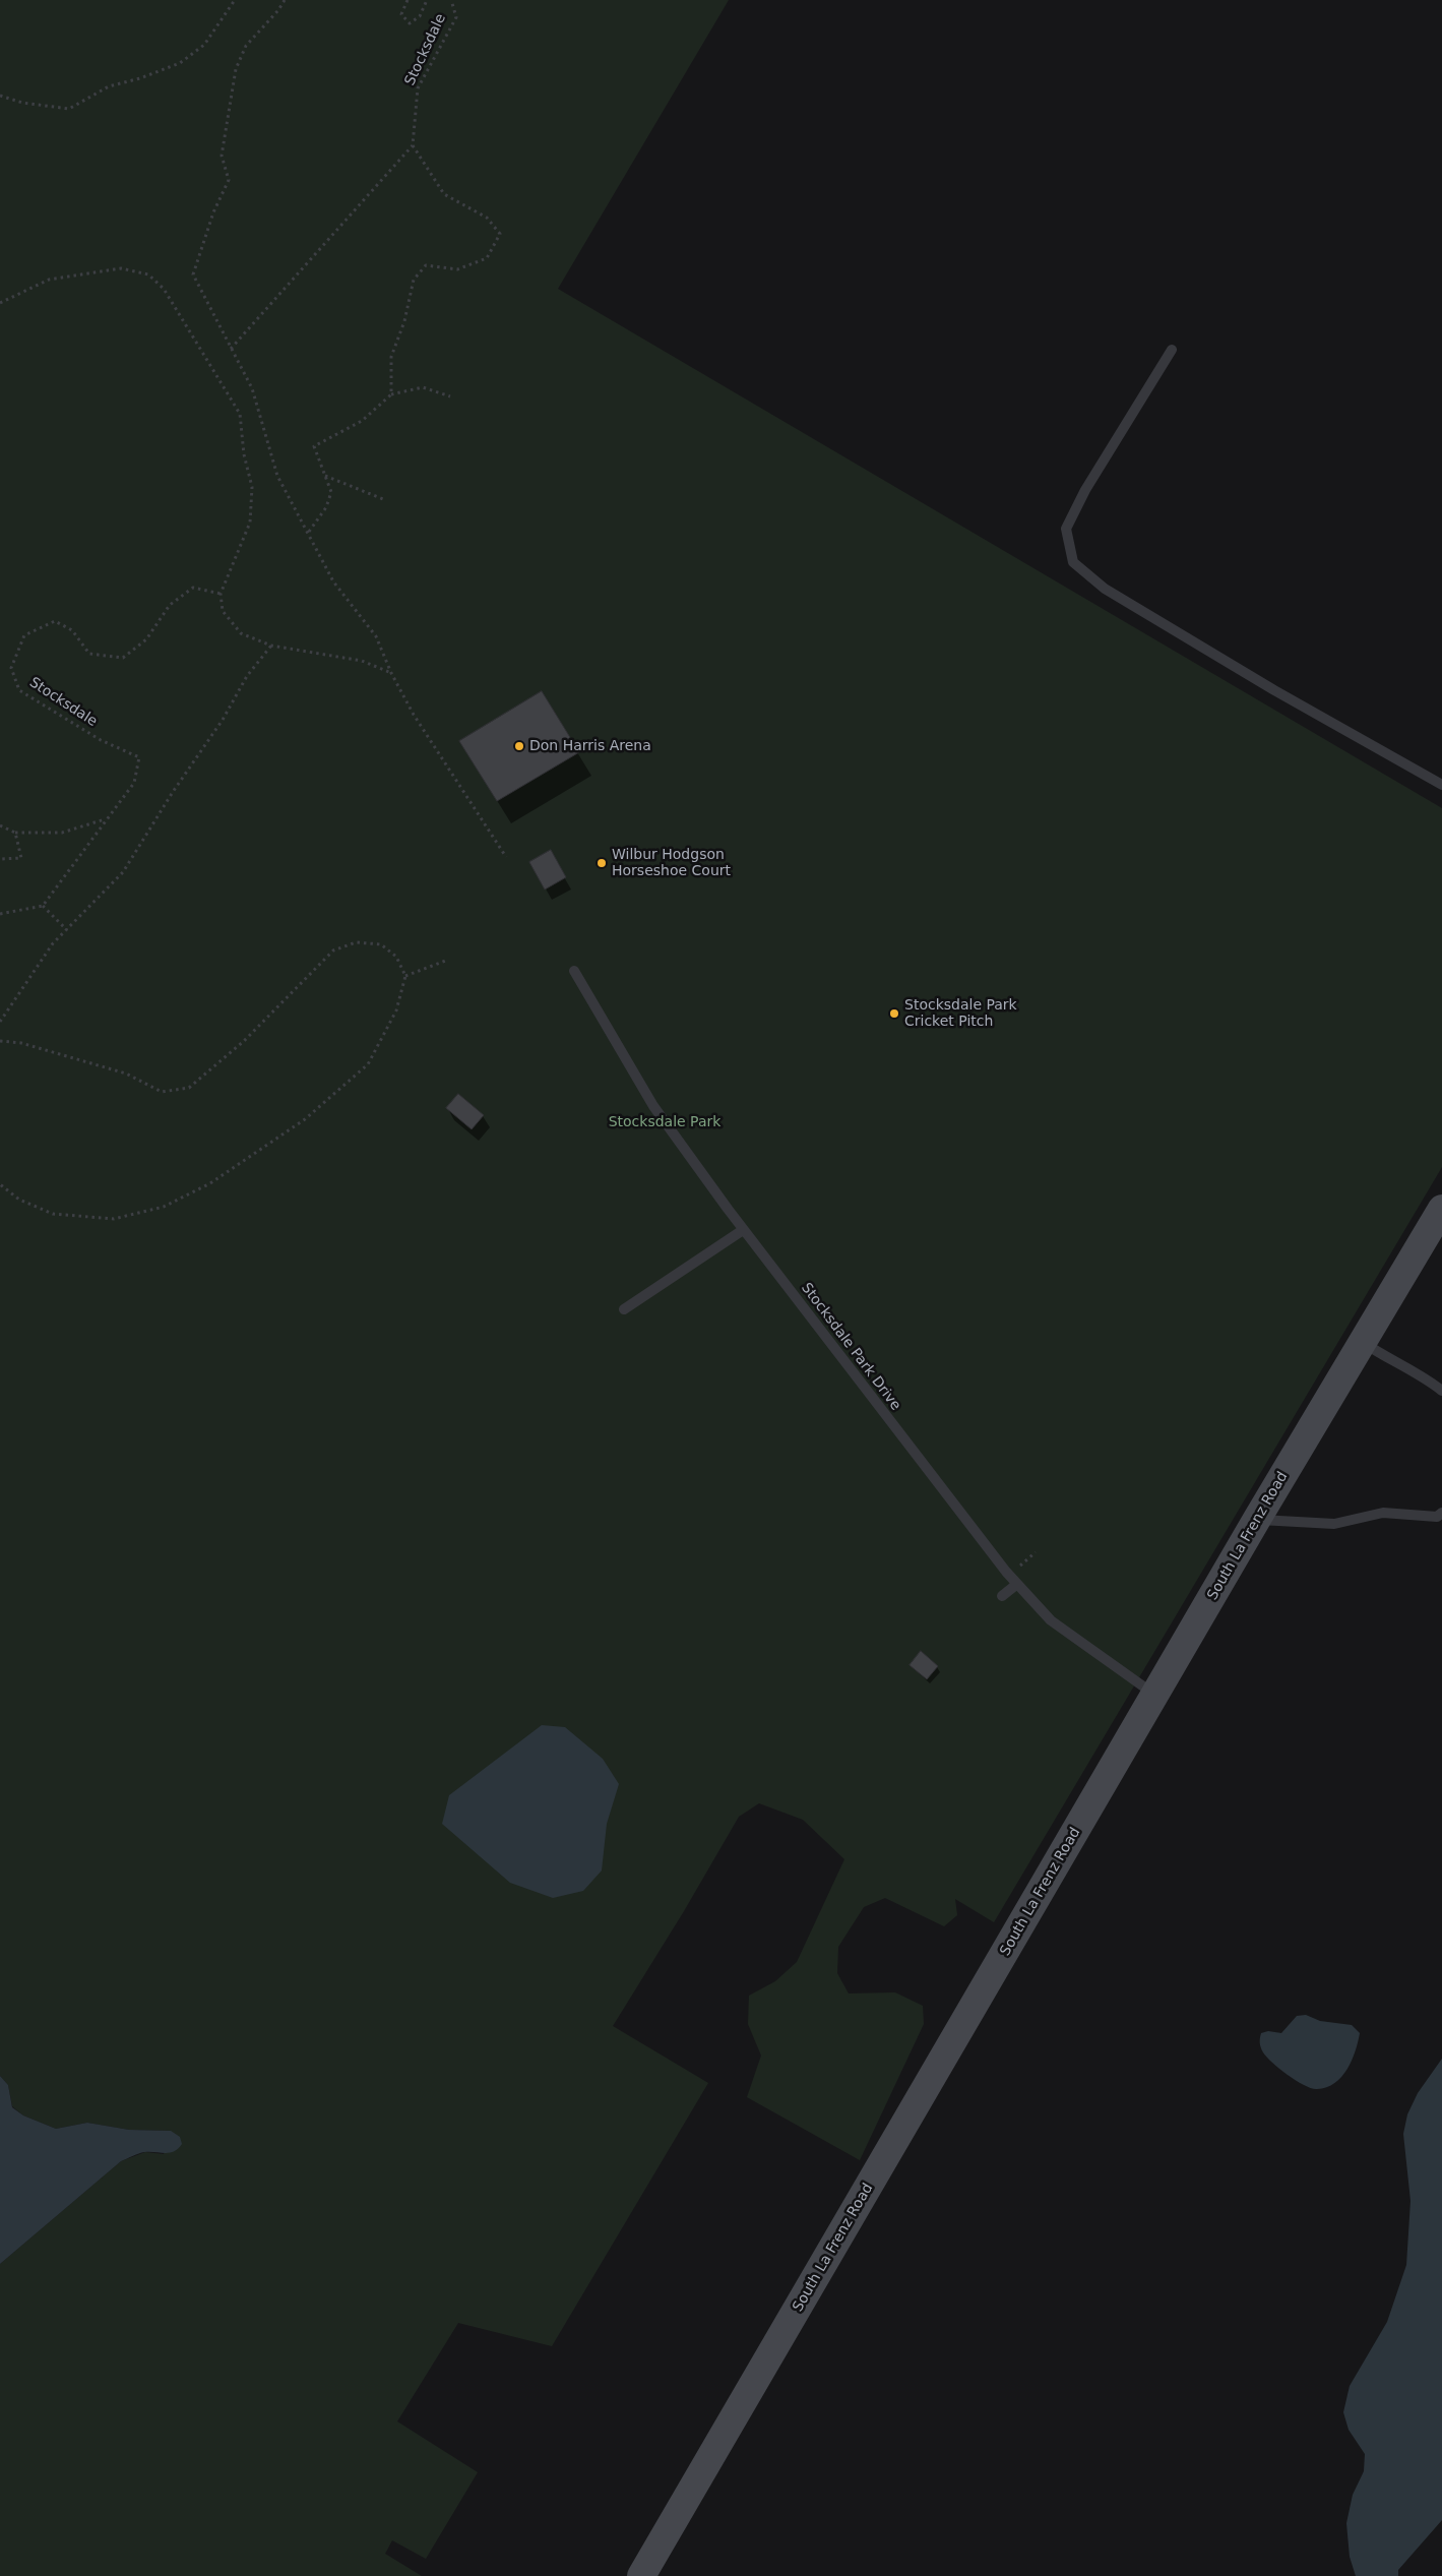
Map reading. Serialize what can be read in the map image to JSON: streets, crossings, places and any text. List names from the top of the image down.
{
  "streets": {
    "street": ["South La Frenz Road"],
    "lane": ["Stocksdale Park Drive"],
    "path": ["Stocksdale"]
  },
  "crossings": [
    ["Stocksdale Park Drive", "South La Frenz Road"]
  ],
  "parks": ["Stocksdale Park"],
  "places": ["Don Harris Arena", "Wilbur Hodgson Horseshoe Court", "Stocksdale Park Cricket Pitch"]
}
